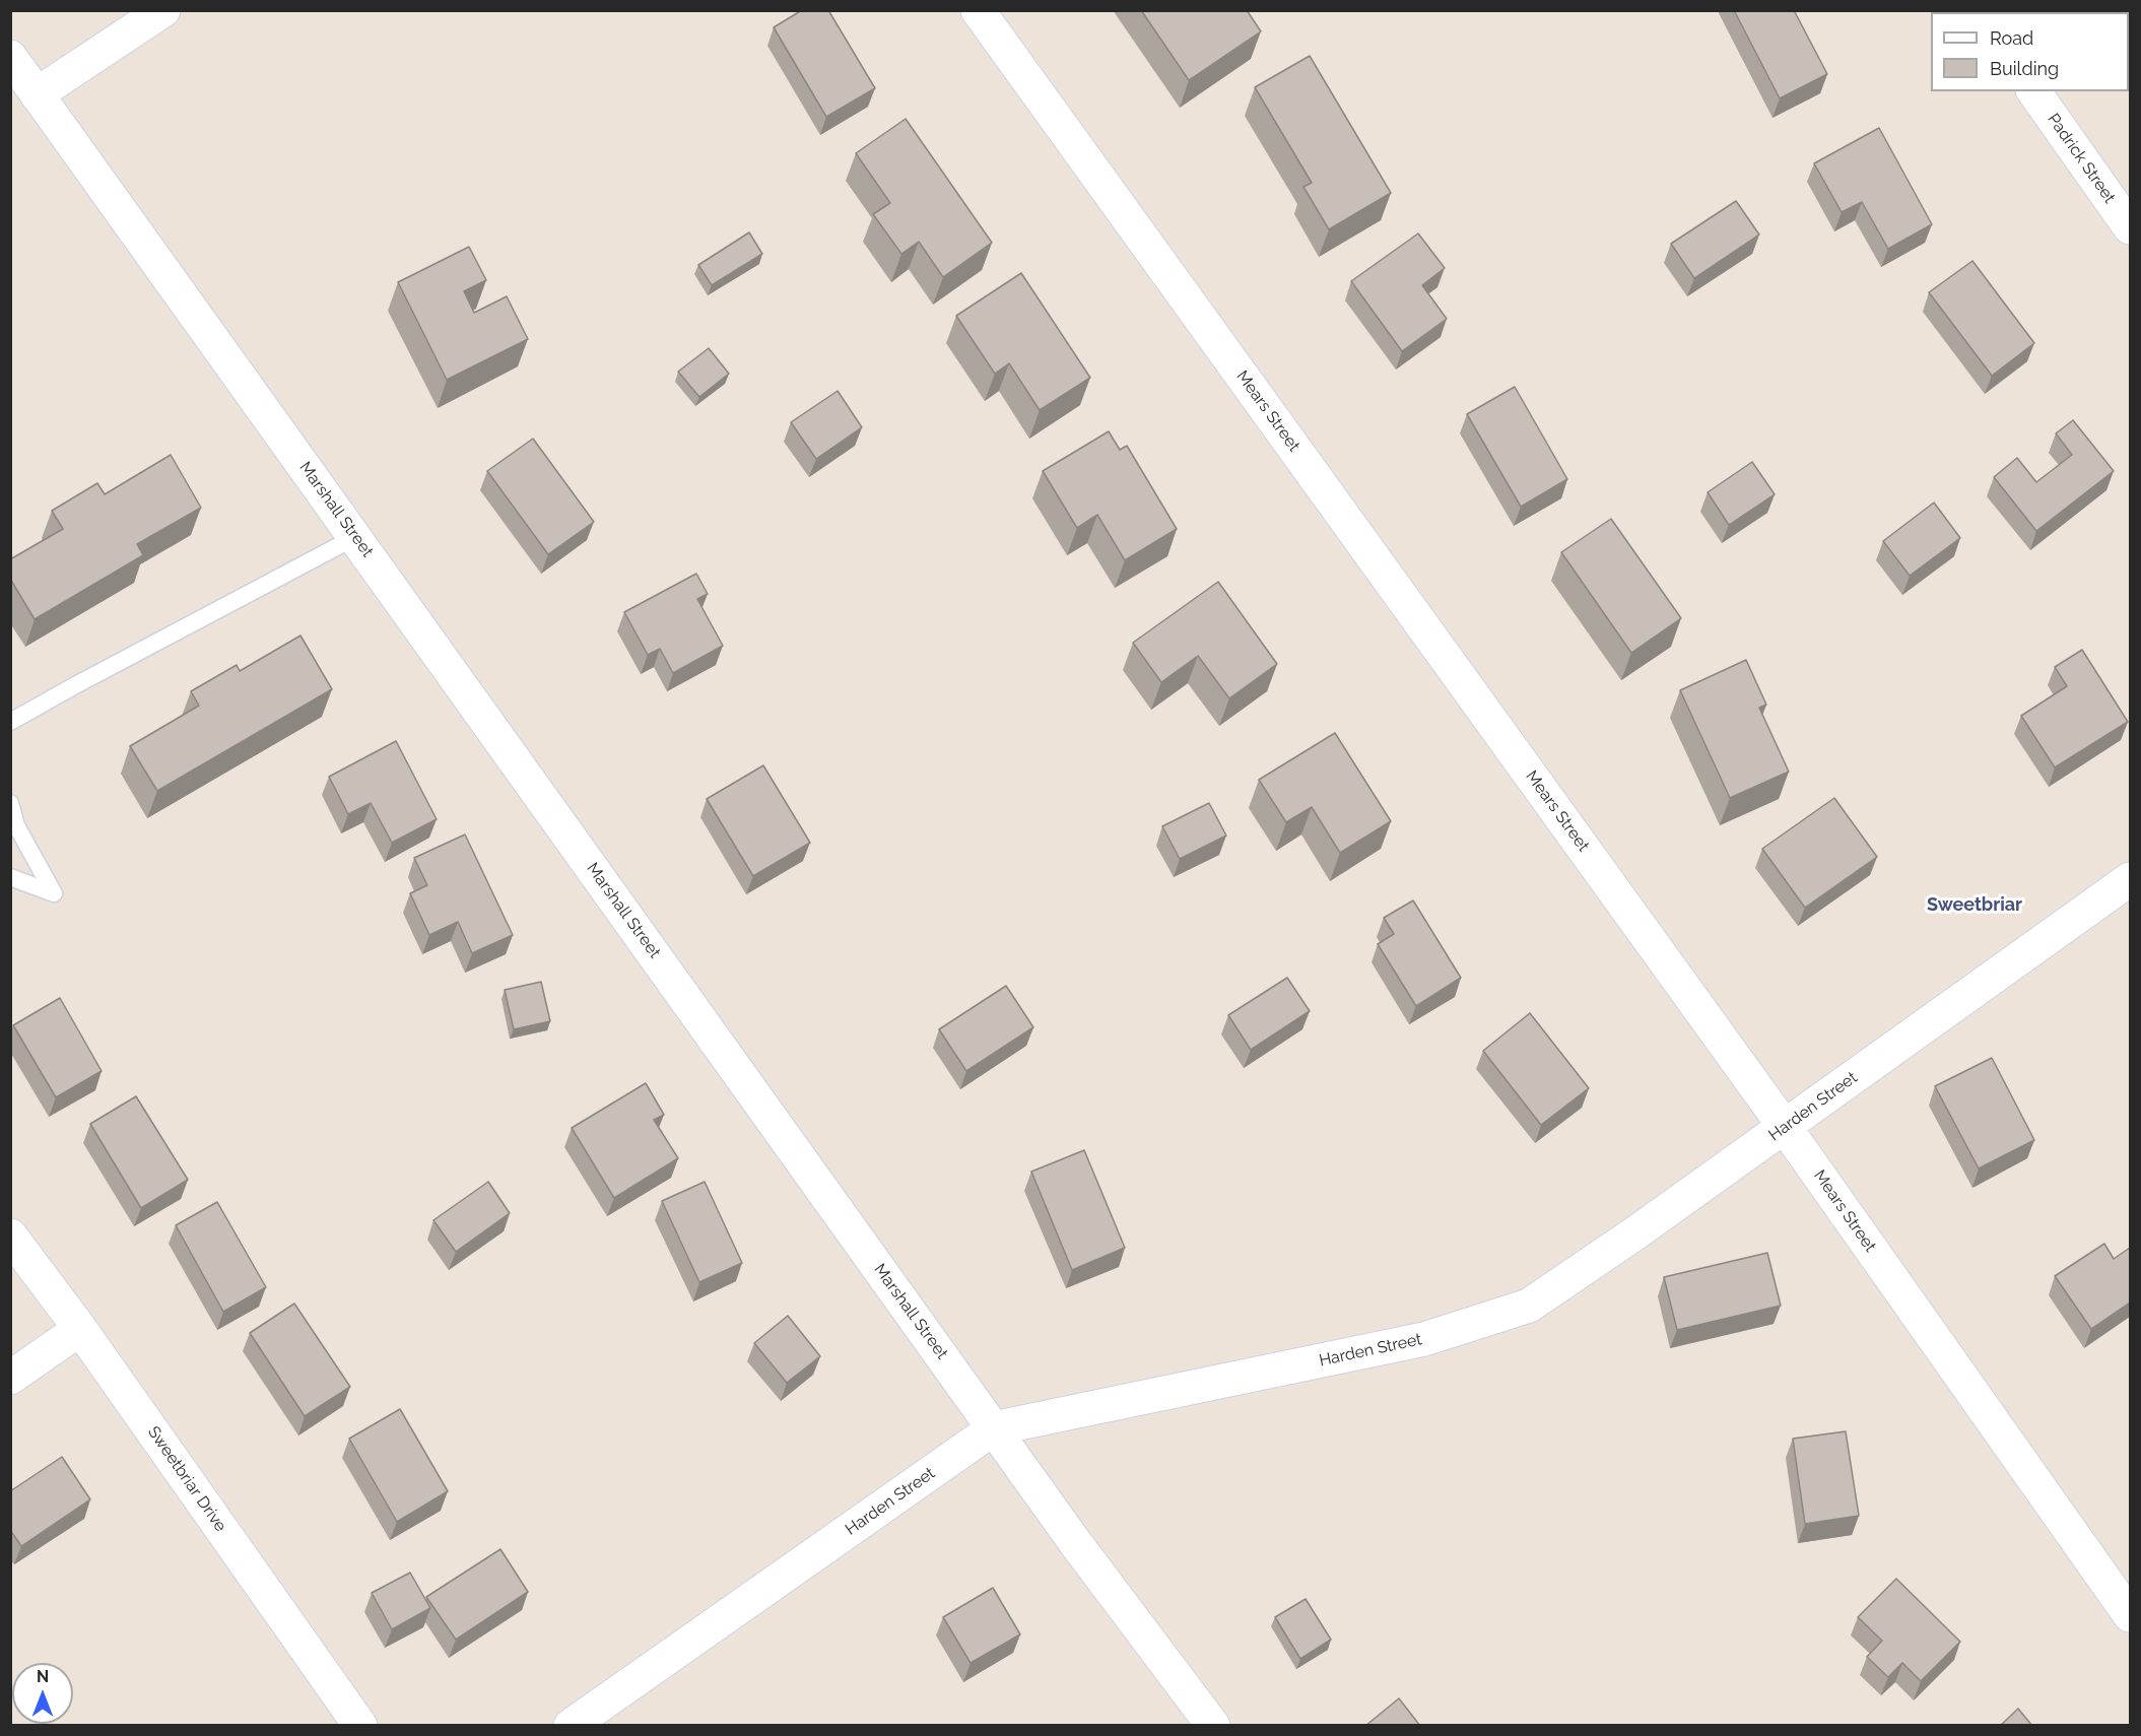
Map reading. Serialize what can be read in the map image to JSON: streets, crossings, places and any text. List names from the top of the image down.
{
  "streets": {
    "street": [
      "Padrick Street",
      "Mears Street",
      "Marshall Street",
      "Harden Street",
      "Sweetbriar Drive"
    ]
  },
  "crossings": [
    ["Mears Street", "Harden Street"],
    ["Marshall Street", "Harden Street"]
  ],
  "districts": ["Sweetbriar"],
  "legend": ["Road", "Building"],
  "north": "top"
}
